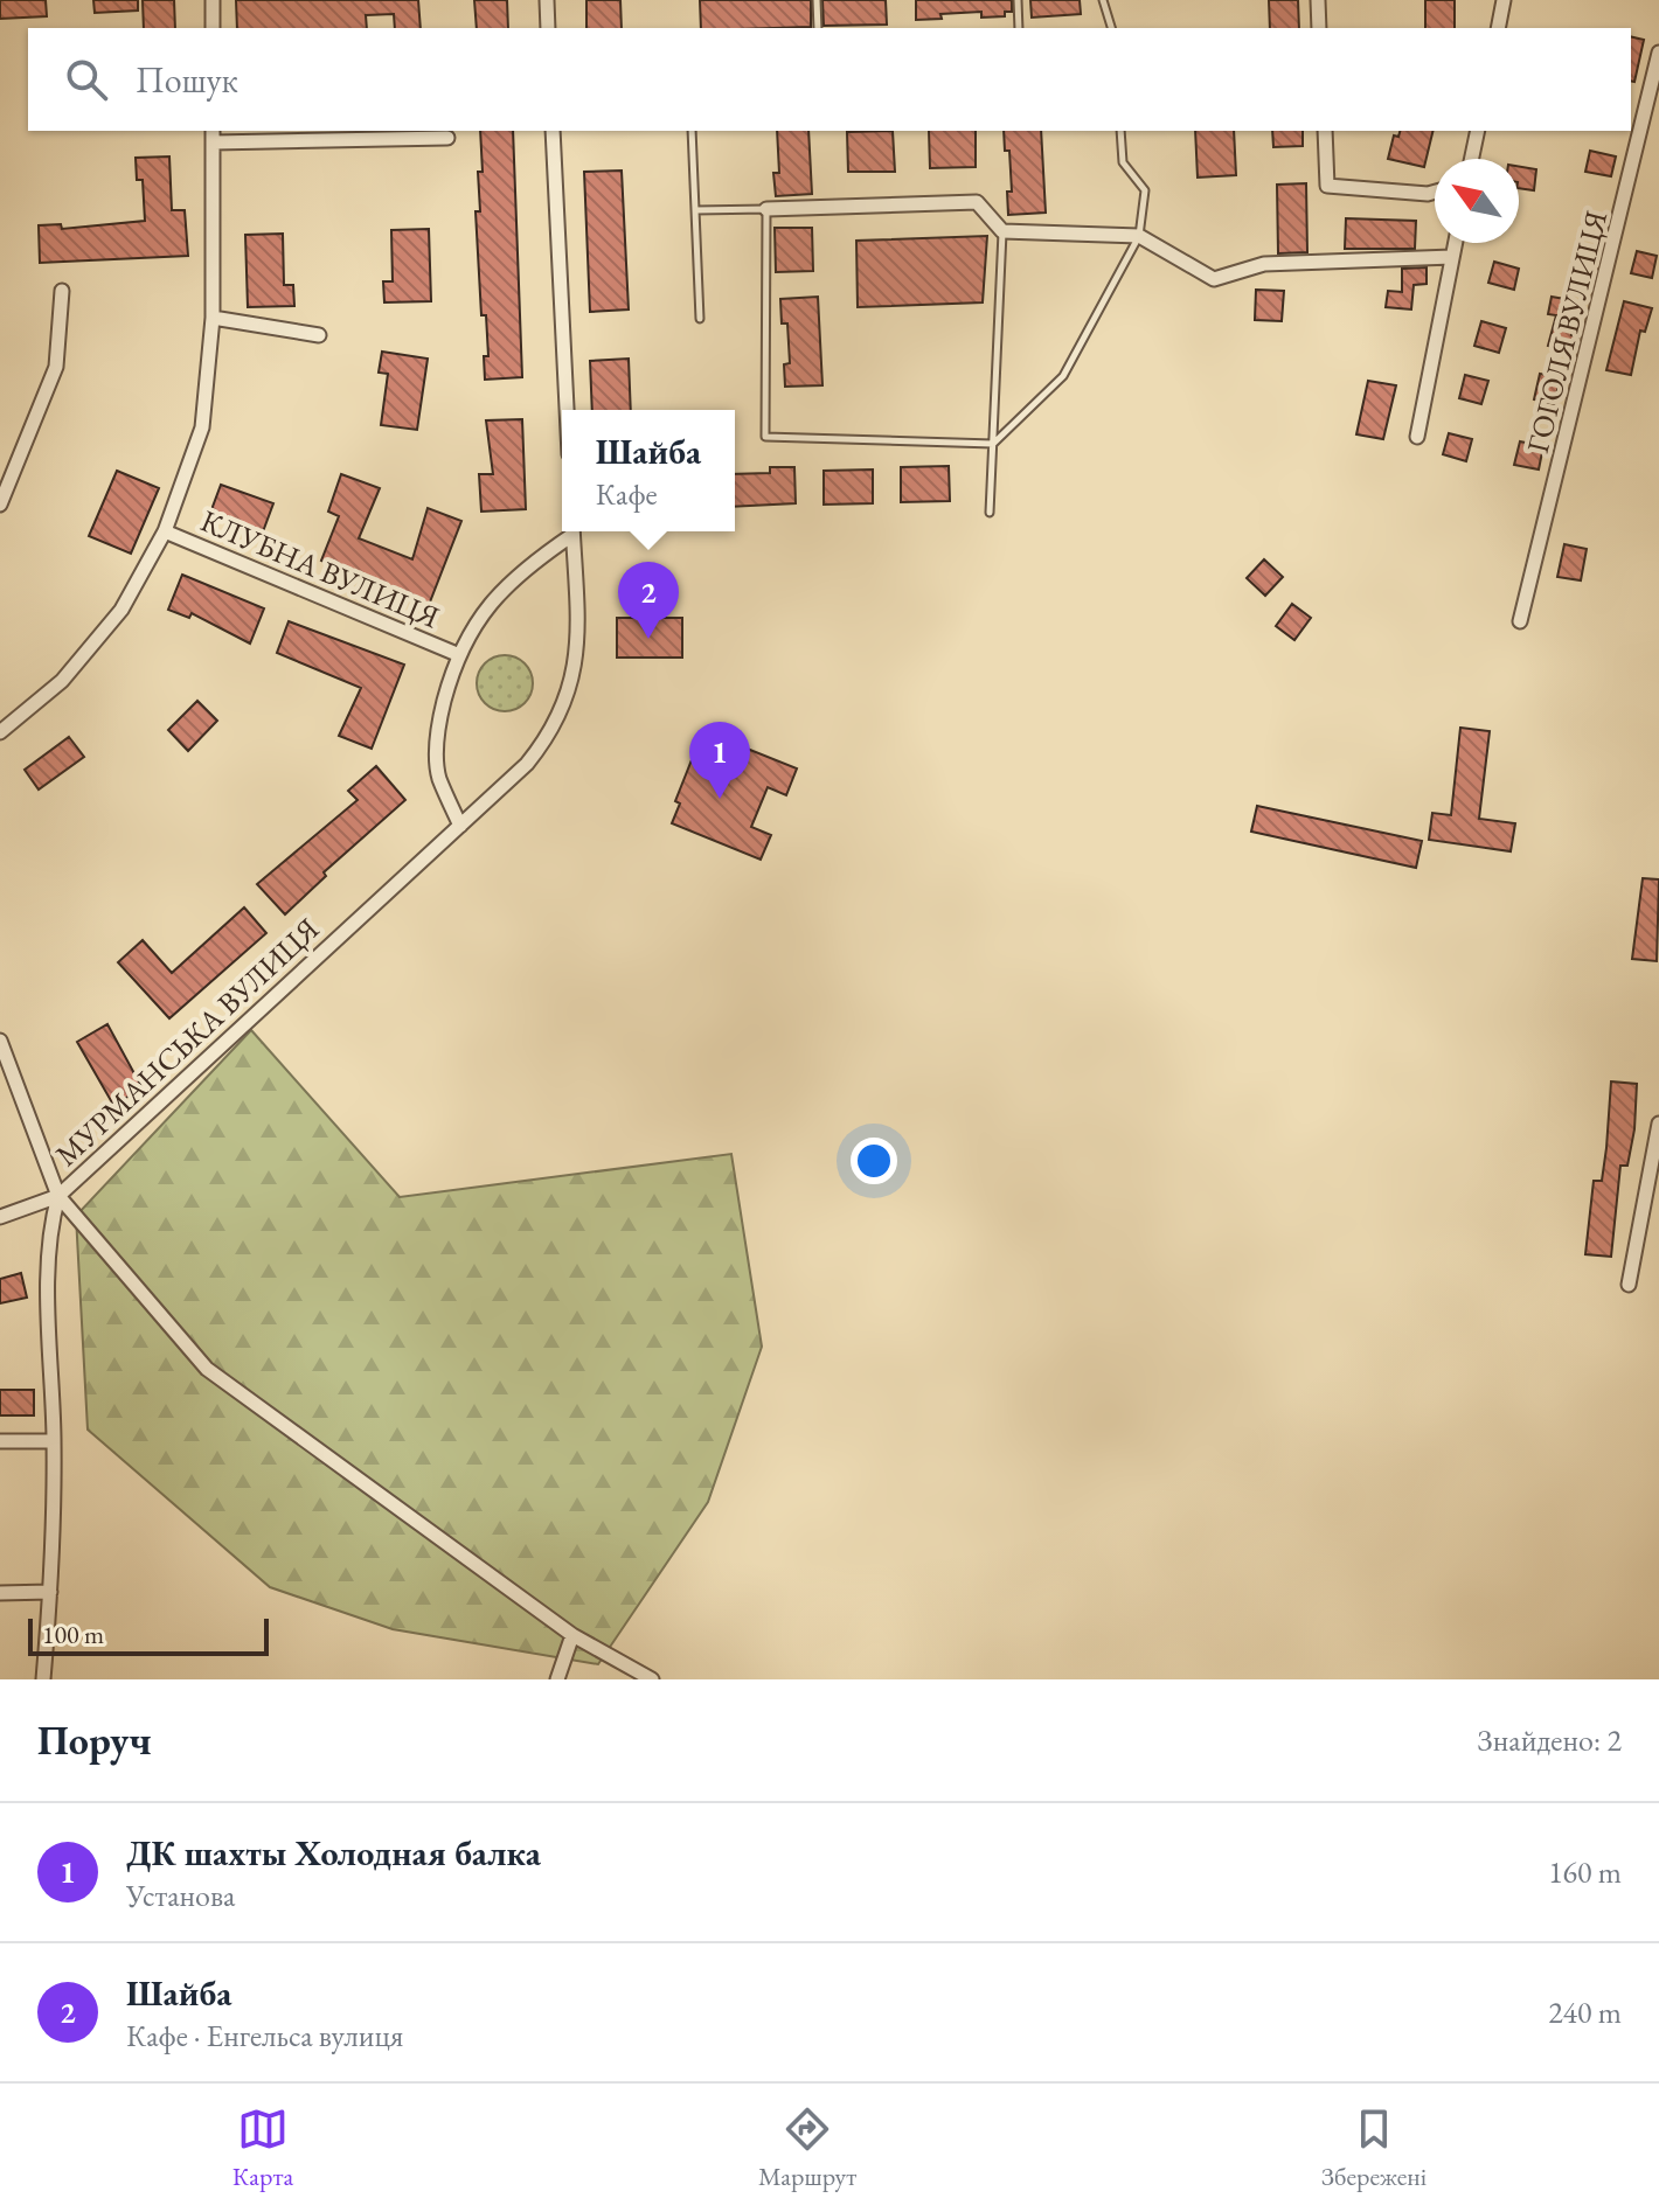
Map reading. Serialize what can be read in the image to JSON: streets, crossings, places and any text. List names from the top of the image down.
{
  "streets": {
    "street": ["ГОГОЛЯ ВУЛИЦЯ", "КЛУБНА ВУЛИЦЯ", "МУРМАНСЬКА ВУЛИЦЯ"]
  },
  "scale_bar": "100 m",
  "north": "top left",
  "page": {
    "search": "Пошук",
    "popup": ["Шайба", "Кафе"],
    "pins": ["2", "1"],
    "scale": "100 m",
    "heading": ["Поруч", "Знайдено: 2"],
    "list": [
      {
        "mark": "1",
        "name": "ДК шахты Холодная балка",
        "note": "Установа",
        "value": "160 m"
      },
      {
        "mark": "2",
        "name": "Шайба",
        "note": "Кафе · Енгельса вулиця",
        "value": "240 m"
      }
    ],
    "nav": ["Карта", "Маршрут", "Збережені"]
  }
}
